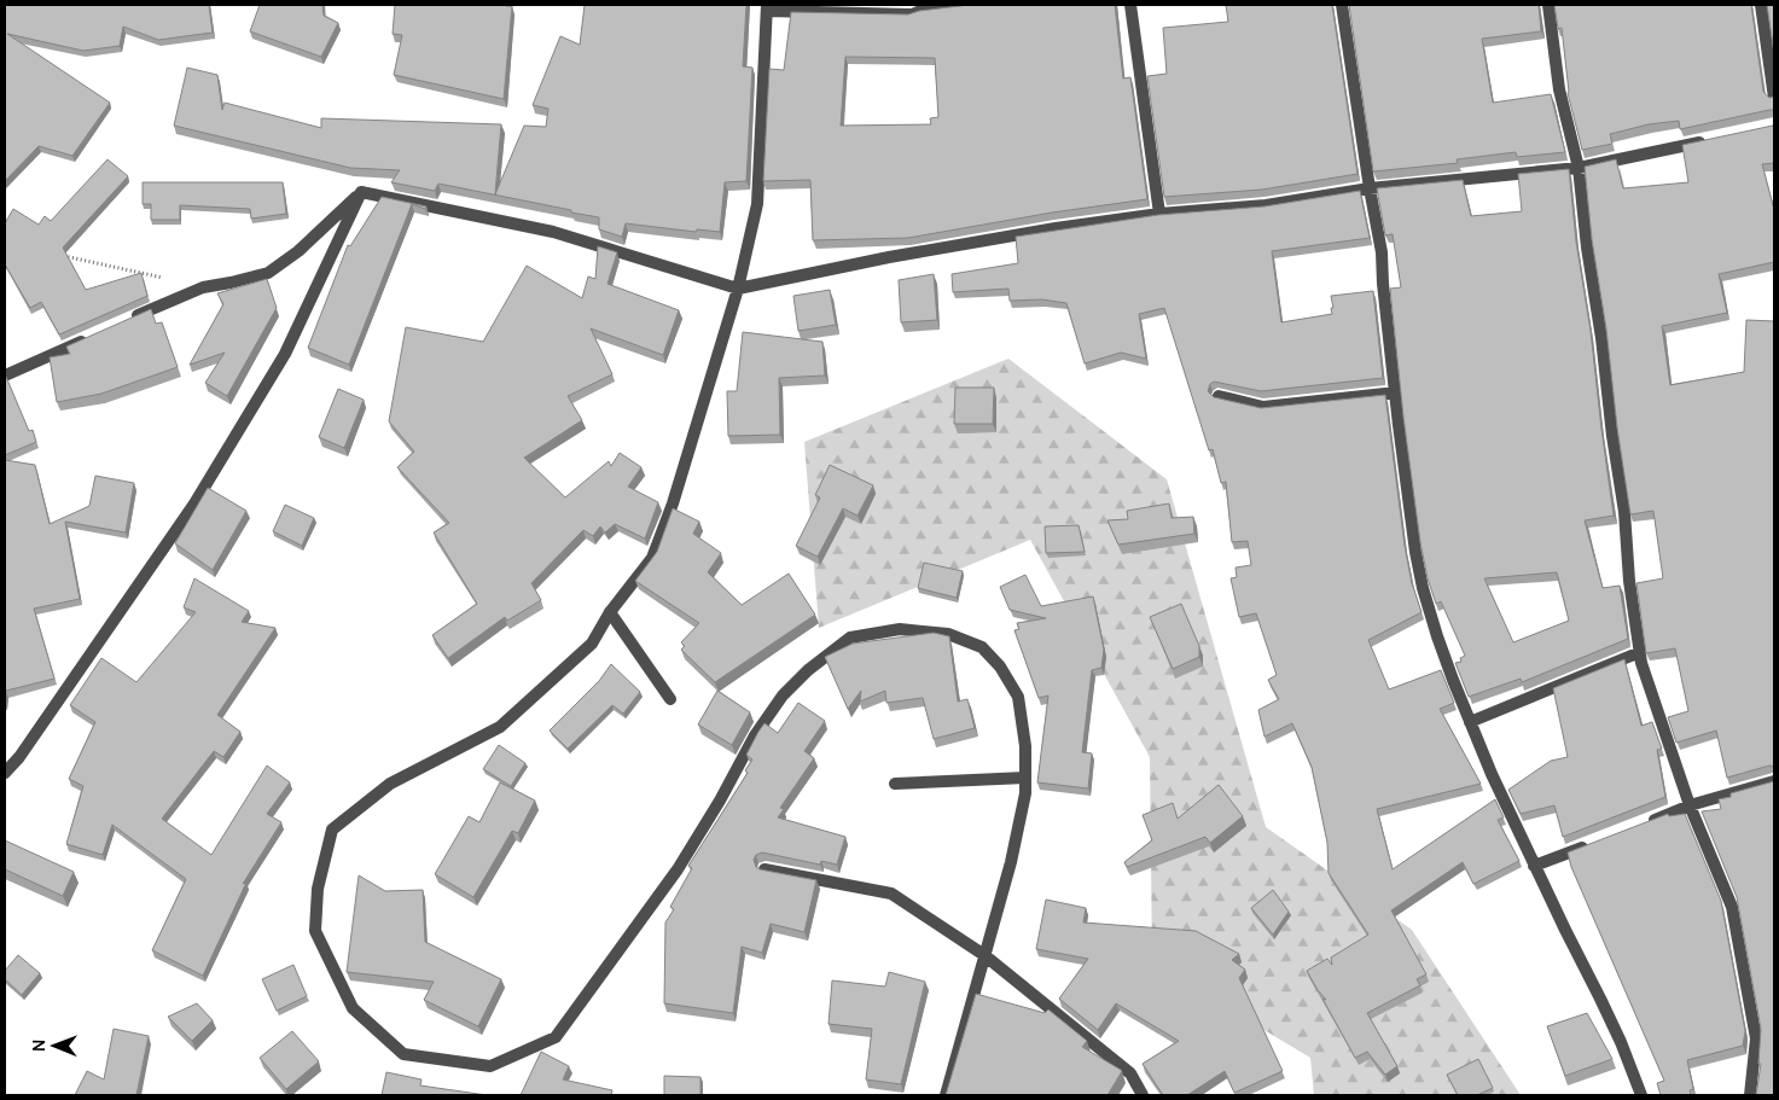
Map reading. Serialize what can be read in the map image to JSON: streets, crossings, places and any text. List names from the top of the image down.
{
  "north": "left"
}
